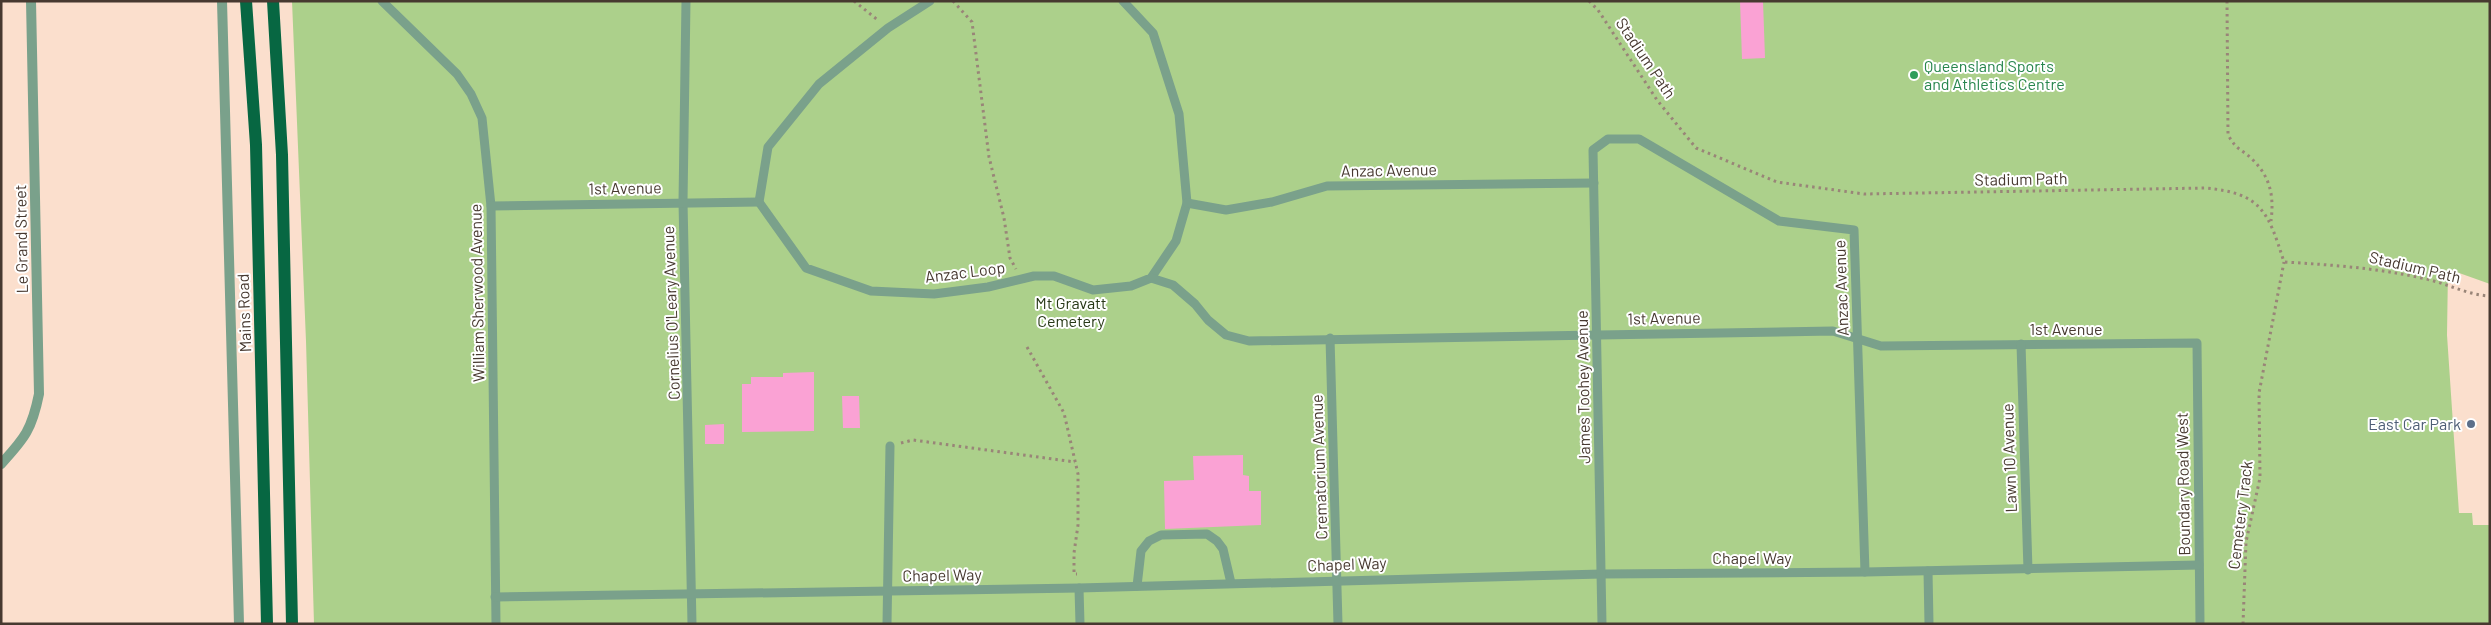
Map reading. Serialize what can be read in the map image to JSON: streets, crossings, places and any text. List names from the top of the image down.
{
  "streets": {
    "main road": ["Mains Road"],
    "street": ["Le Grand Street"],
    "lane": [
      "Anzac Avenue",
      "1st Avenue",
      "Anzac Loop",
      "William Sherwood Avenue",
      "Cornelius O'Leary Avenue",
      "James Toohey Avenue",
      "Lawn 10 Avenue",
      "Crematorium Avenue",
      "Boundary Road West",
      "Chapel Way"
    ],
    "path": ["Stadium Path", "Cemetery Track"]
  },
  "crossings": [
    ["Stadium Path", "Cemetery Track"],
    ["Anzac Avenue", "1st Avenue"],
    ["Anzac Avenue", "James Toohey Avenue"],
    ["Anzac Avenue", "Chapel Way"],
    ["1st Avenue", "Anzac Loop"],
    ["1st Avenue", "William Sherwood Avenue"],
    ["1st Avenue", "Cornelius O'Leary Avenue"],
    ["1st Avenue", "James Toohey Avenue"],
    ["1st Avenue", "Lawn 10 Avenue"],
    ["1st Avenue", "Crematorium Avenue"],
    ["1st Avenue", "Boundary Road West"],
    ["William Sherwood Avenue", "Chapel Way"],
    ["Cornelius O'Leary Avenue", "Chapel Way"],
    ["James Toohey Avenue", "Chapel Way"],
    ["Lawn 10 Avenue", "Chapel Way"],
    ["Crematorium Avenue", "Chapel Way"],
    ["Boundary Road West", "Chapel Way"]
  ],
  "parks": ["Mt Gravatt Cemetery"],
  "places": ["Queensland Sports and Athletics Centre", "East Car Park"]
}
